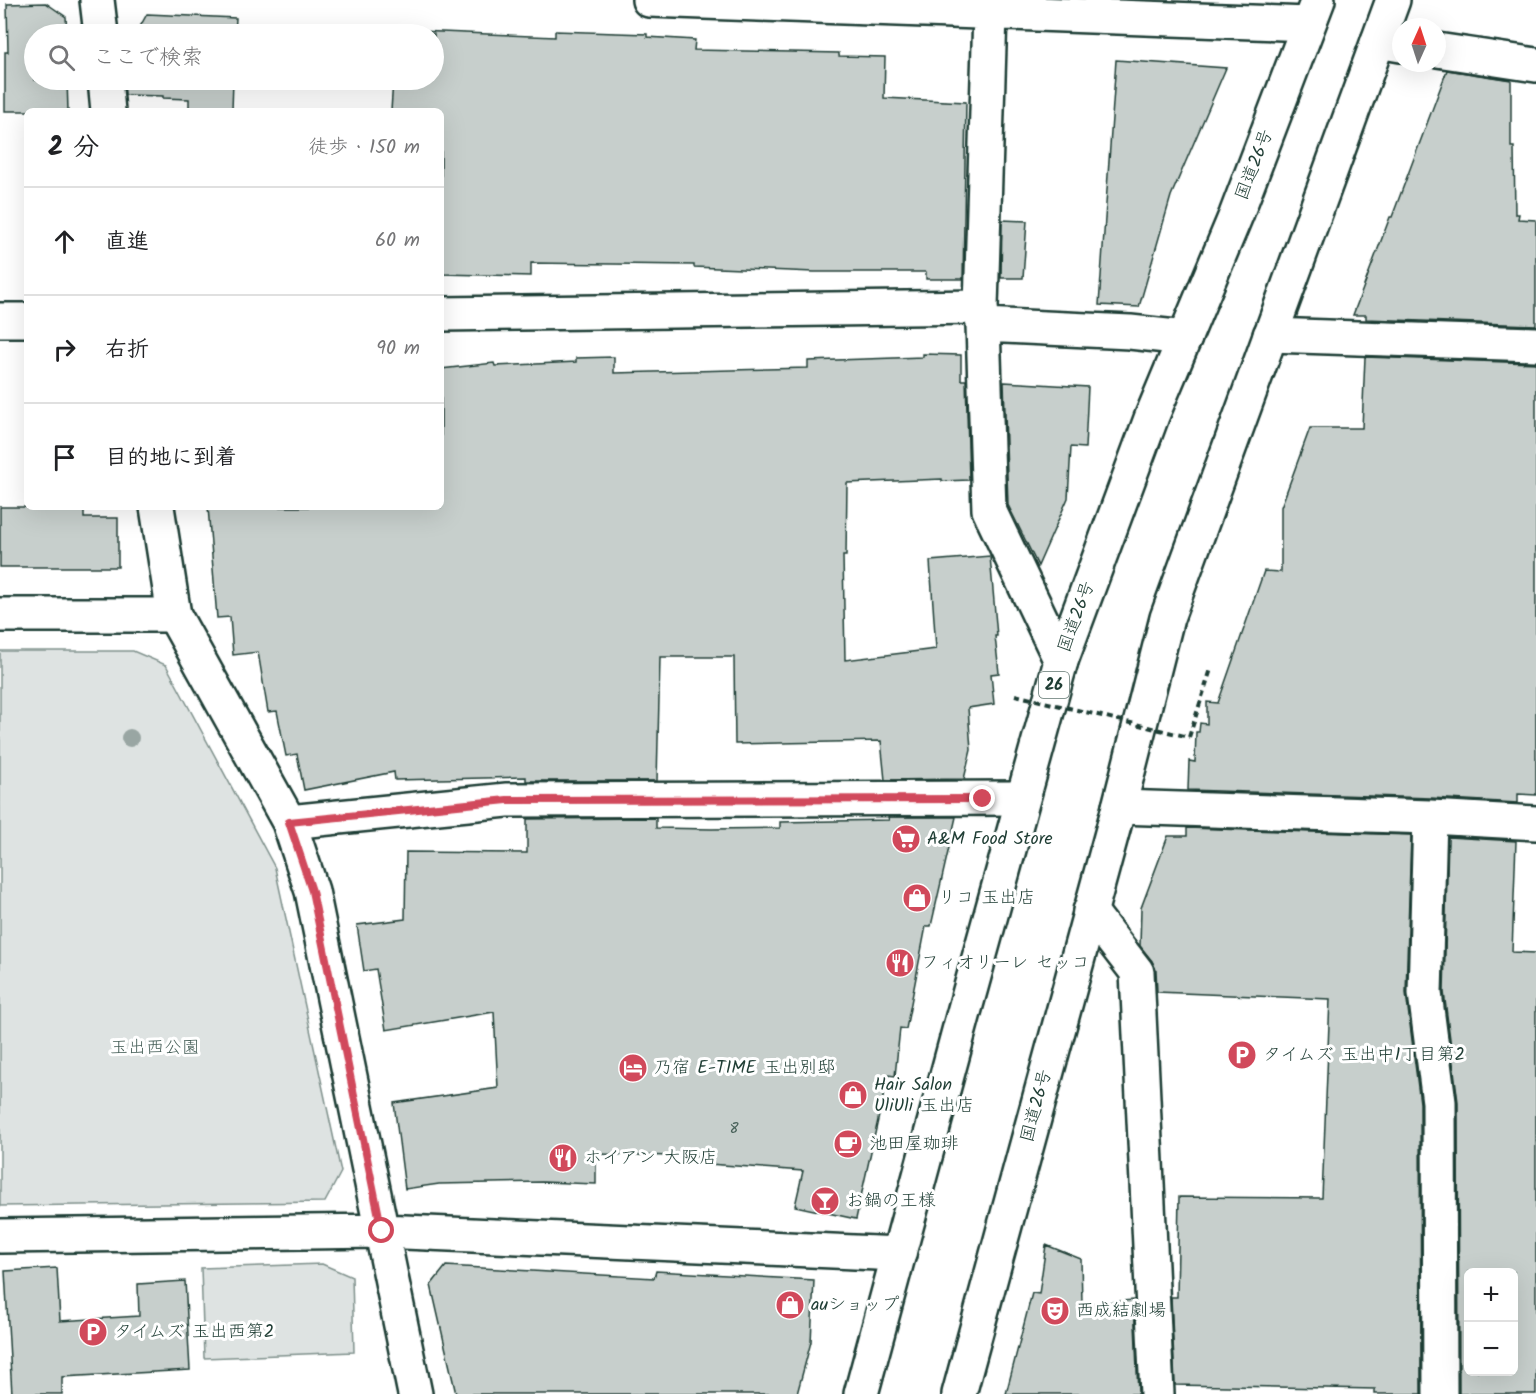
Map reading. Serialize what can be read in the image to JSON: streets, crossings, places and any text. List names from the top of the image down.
{
  "streets": {
    "main road": ["国道26号", "26"]
  },
  "parks": ["玉出西公園"],
  "places": {
    "supermarket": ["A&M Food Store"],
    "shop": ["リコ 玉出店", "Hair Salon UliUli 玉出店", "auショップ"],
    "restaurant": ["フィオリーレ セッコ", "ホイアン 大阪店"],
    "parking": ["タイムズ 玉出中1丁目第2", "タイムズ 玉出西第2"],
    "hotel": ["乃宿 E-TIME 玉出別邸"],
    "cafe": ["池田屋珈琲"],
    "bar": ["お鍋の王様"],
    "theatre": ["西成結劇場"]
  },
  "house_numbers": ["8"],
  "north": "top",
  "page": {
    "search": "ここで検索",
    "heading": ["2 分", "徒歩 · 150 m"],
    "list": [
      ["直進", "60 m"],
      ["右折", "90 m"],
      "目的地に到着"
    ],
    "map_buttons": ["+", "−"]
  }
}
